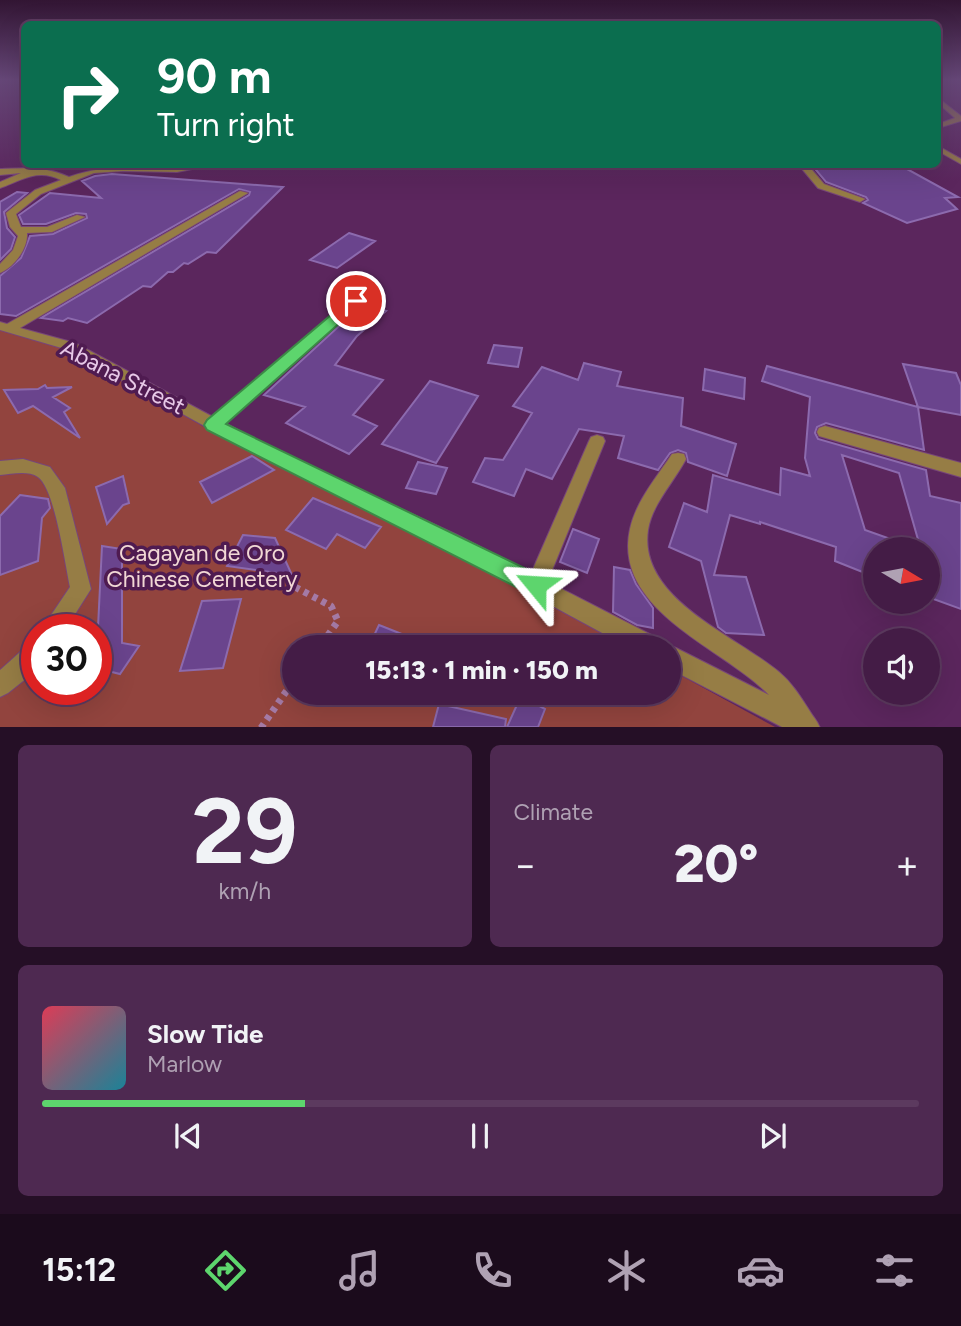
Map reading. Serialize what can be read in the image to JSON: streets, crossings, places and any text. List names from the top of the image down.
{
  "streets": {
    "street": ["Abana Street"]
  },
  "parks": ["Cagayan de Oro Chinese Cemetery"],
  "north": "right",
  "page": {
    "turn": ["90 m", "Turn right"],
    "limit": "30",
    "trip": "15:13 · 1 min · 150 m",
    "tile": [
      ["29", "km/h"],
      "Climate"
    ],
    "heat": ["−", "20°", "+"],
    "song": ["Slow Tide", "Marlow"],
    "tabs": "15:12"
  }
}
